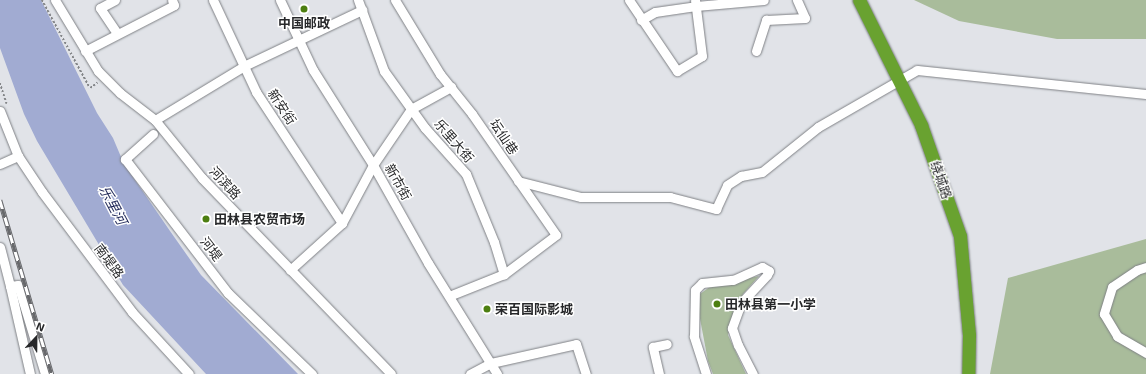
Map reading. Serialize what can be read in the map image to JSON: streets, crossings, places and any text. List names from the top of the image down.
{
  "streets": {
    "highway": ["绕城路"],
    "street": [
      "新安街",
      "坛仙巷",
      "乐里大街",
      "新市街",
      "河滨路",
      "河堤",
      "南堤路"
    ]
  },
  "crossings": [
    ["坛仙巷", "乐里大街"]
  ],
  "water": ["乐里河"],
  "places": [
    "中国邮政",
    "田林县农贸市场",
    "田林县第一小学",
    "荣百国际影城"
  ],
  "north": "top"
}
